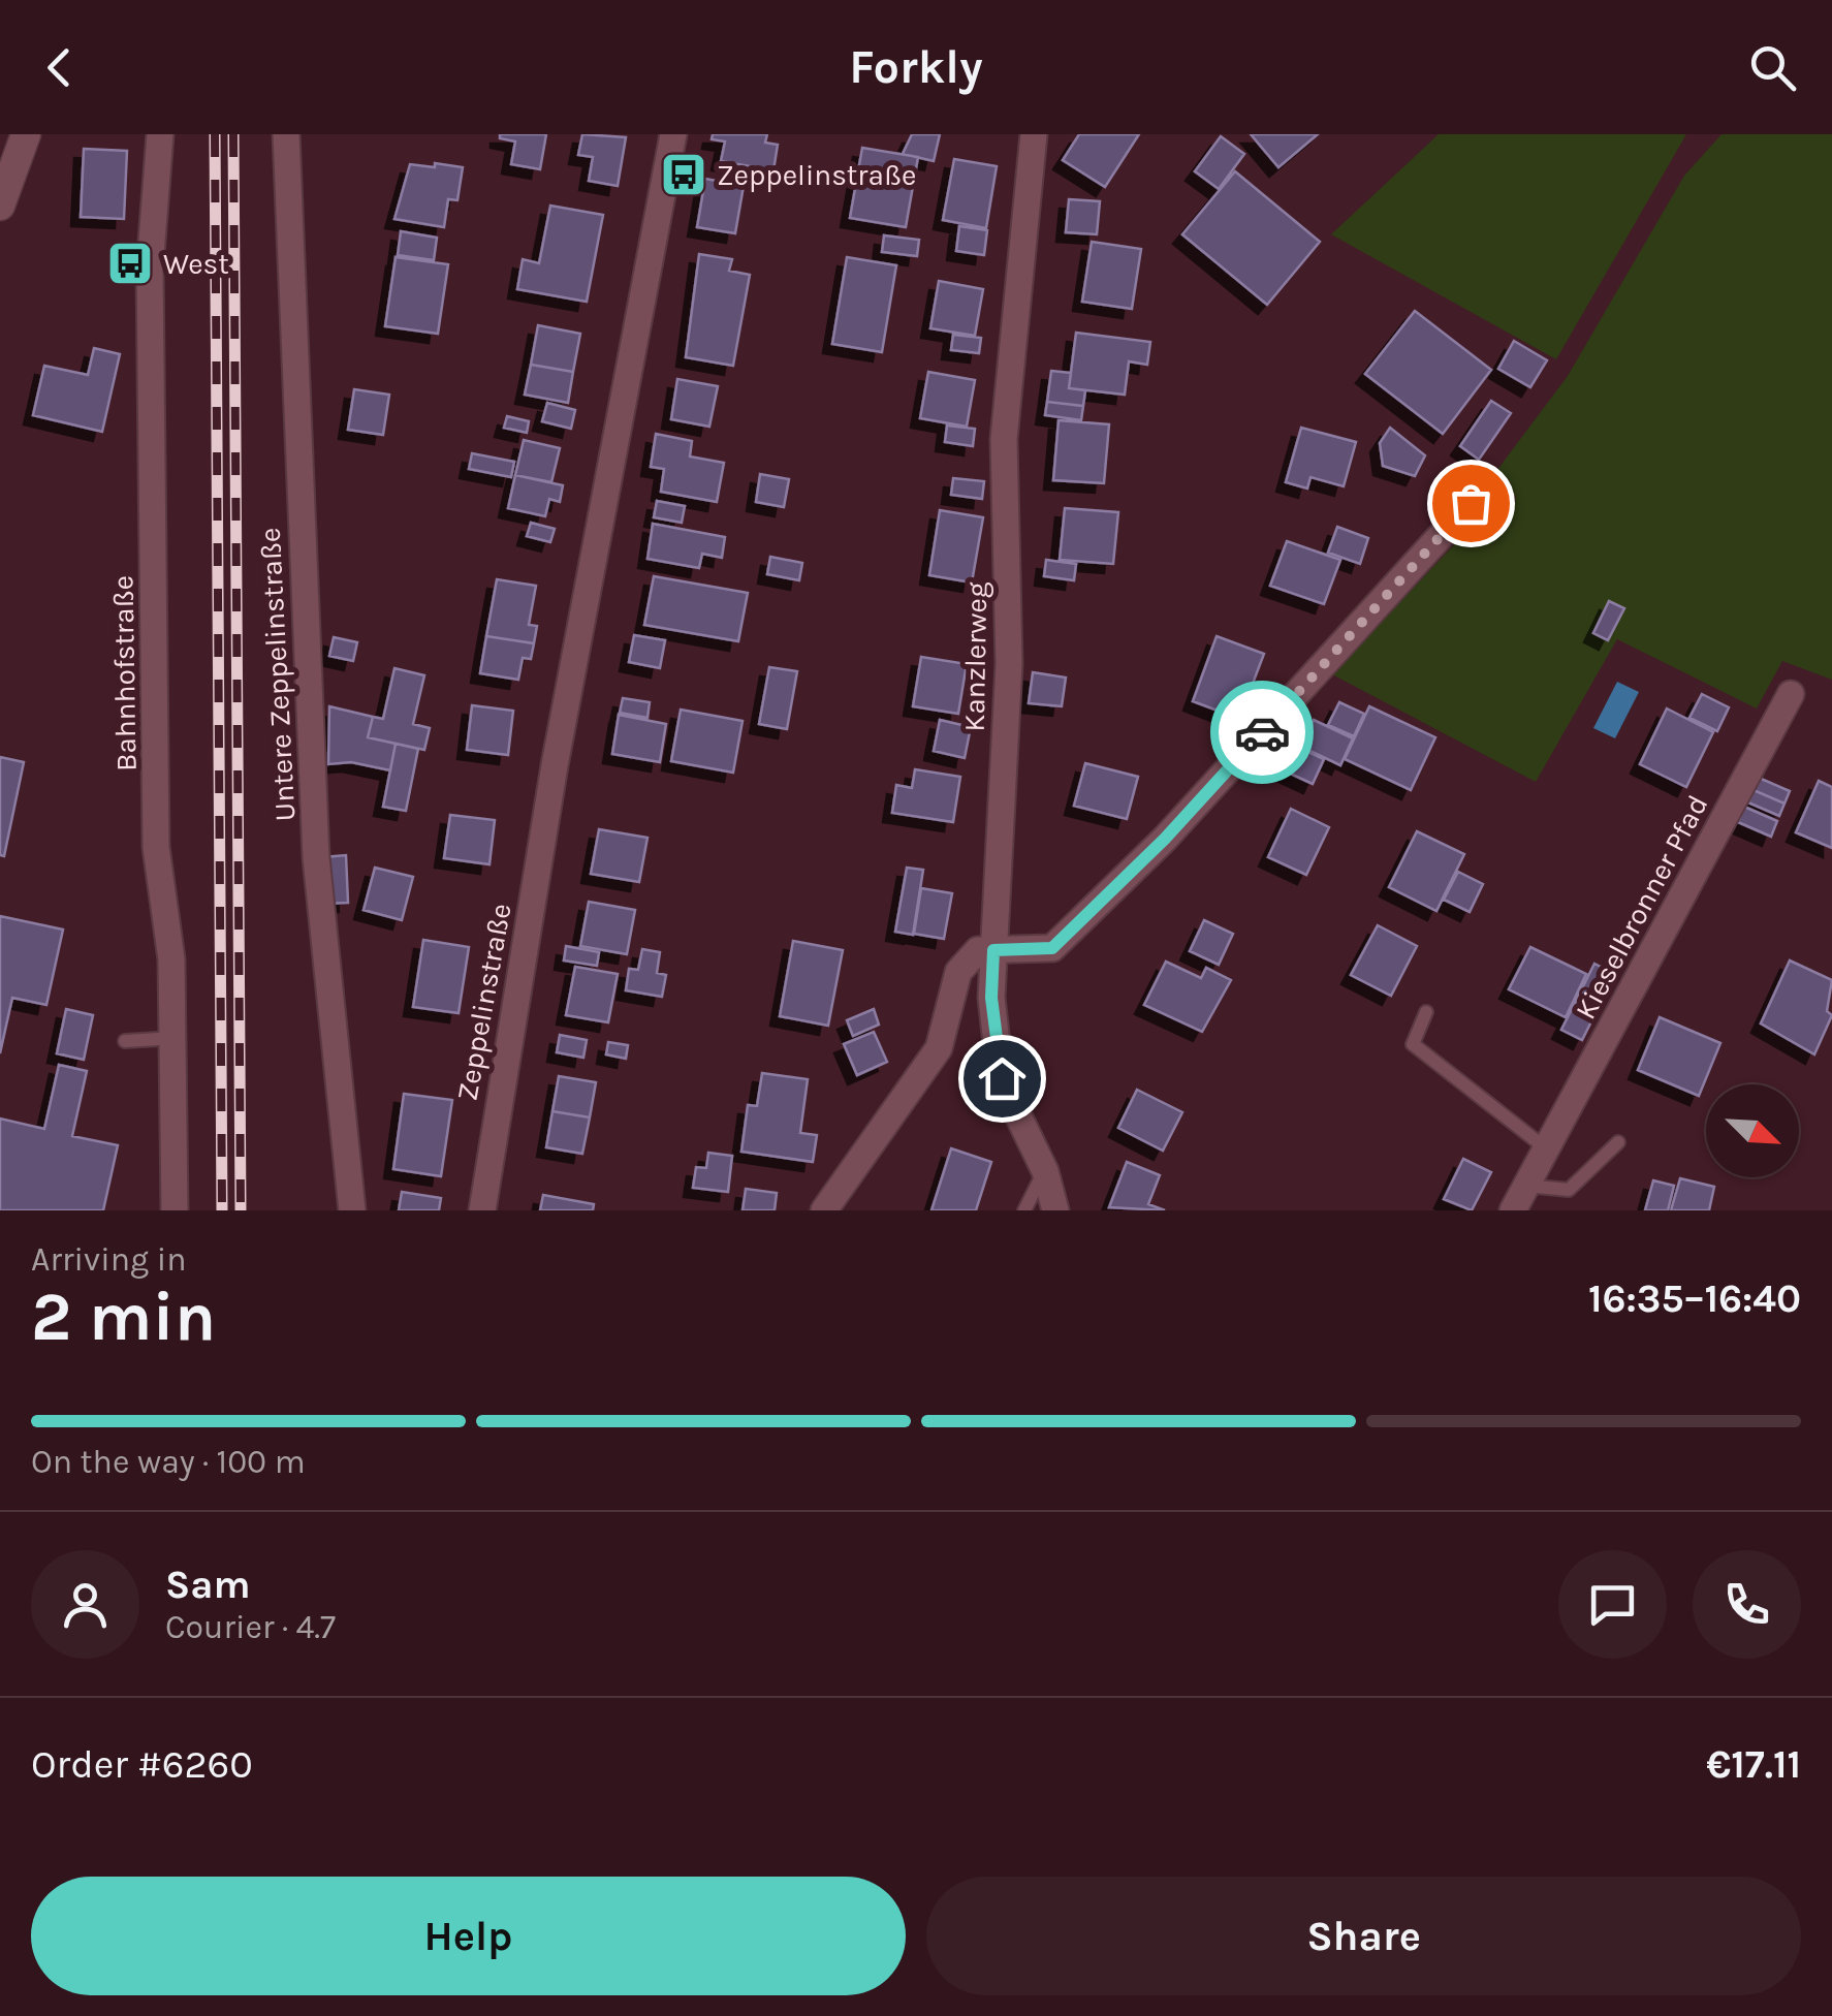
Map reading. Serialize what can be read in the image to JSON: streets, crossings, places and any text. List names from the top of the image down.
{
  "streets": {
    "street": [
      "Kanzlerweg",
      "Bahnhofstraße",
      "Untere Zeppelinstraße",
      "Kieselbronner Pfad",
      "Zeppelinstraße"
    ]
  },
  "places": {
    "bus stop": ["Zeppelinstraße", "West"]
  },
  "north": "bottom right",
  "page": {
    "header": "Forkly",
    "heading": ["2 min", "Arriving in", "16:35–16:40"],
    "panel": [
      "Sam",
      "Courier · 4.7",
      "Order #6260",
      "€17.11"
    ],
    "bar": "On the way · 100 m",
    "buttons": ["Help", "Share"]
  }
}
